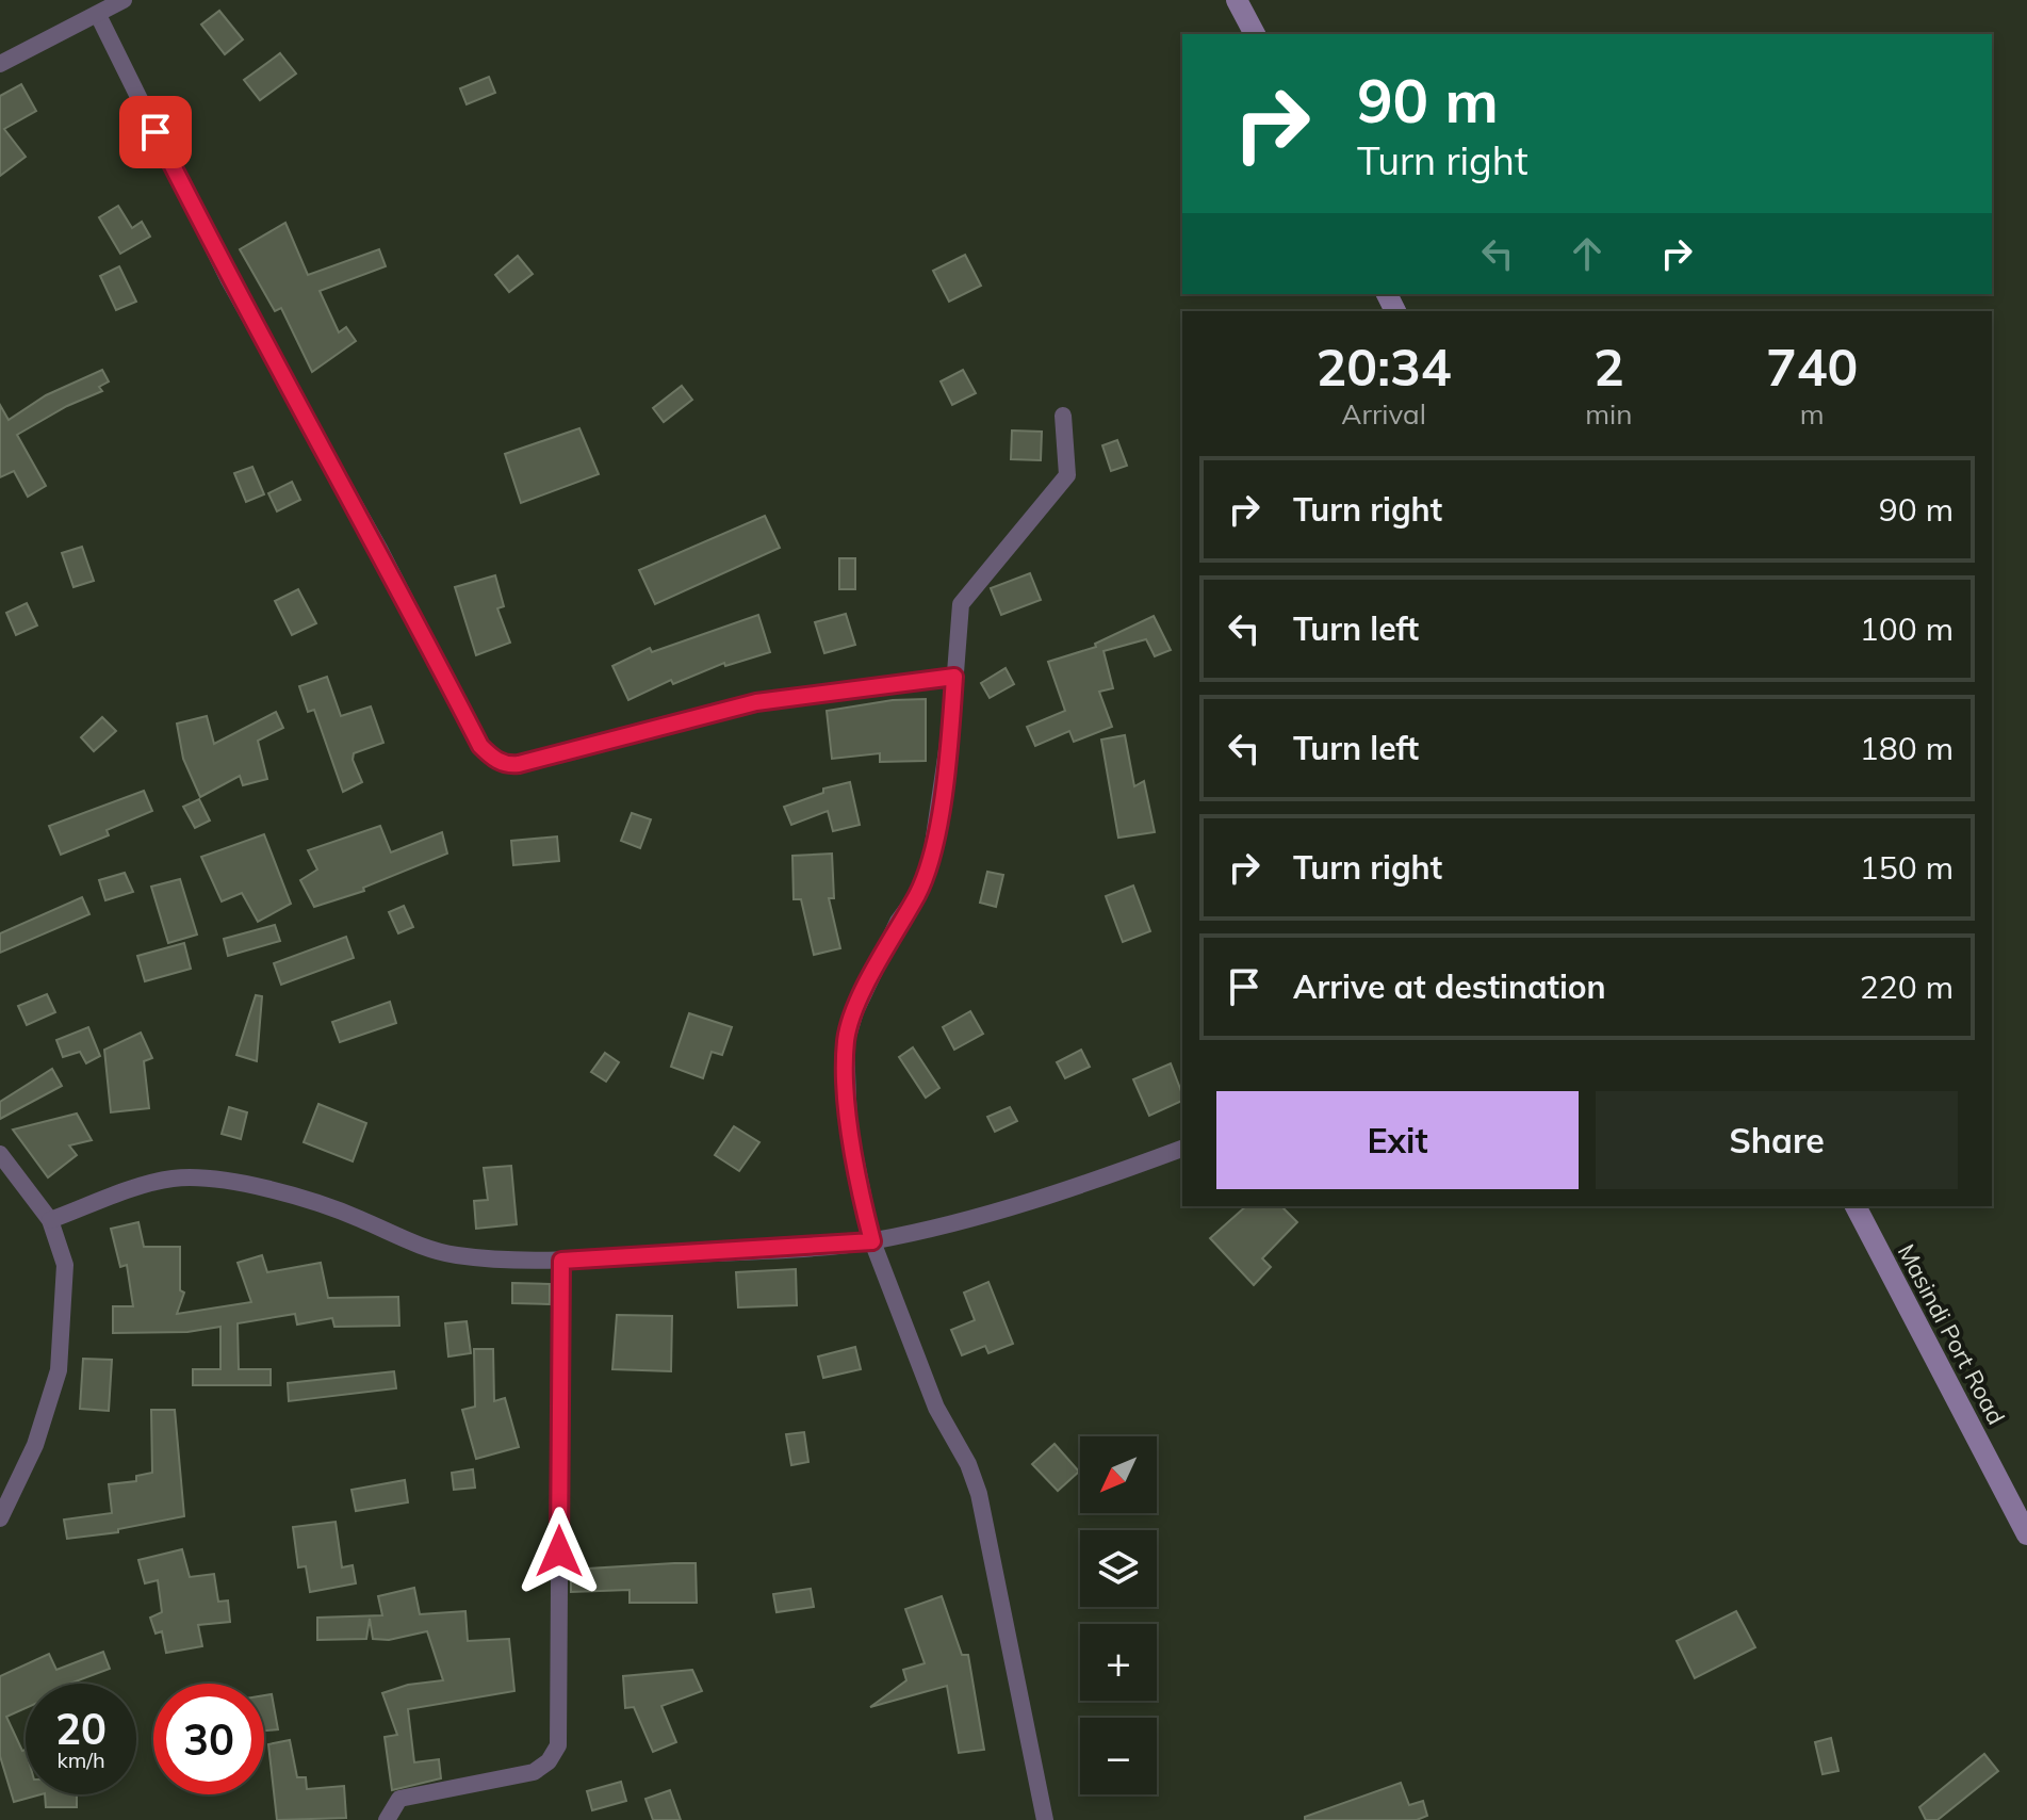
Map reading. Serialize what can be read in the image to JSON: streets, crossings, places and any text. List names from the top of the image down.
{
  "streets": {
    "main road": ["Masindi Port Road"]
  },
  "north": "bottom left",
  "page": {
    "turn": ["90 m", "Turn right"],
    "eta": [
      "20:34",
      "Arrival",
      "2",
      "min",
      "740",
      "m"
    ],
    "list": [
      {
        "name": "Turn right",
        "value": "90 m"
      },
      {
        "name": "Turn left",
        "value": "100 m"
      },
      {
        "name": "Turn left",
        "value": "180 m"
      },
      {
        "name": "Turn right",
        "value": "150 m"
      },
      {
        "name": "Arrive at destination",
        "value": "220 m"
      }
    ],
    "buttons": ["Exit", "Share"],
    "map_buttons": ["+", "−"],
    "speed": "20 km/h",
    "limit": "30"
  }
}
